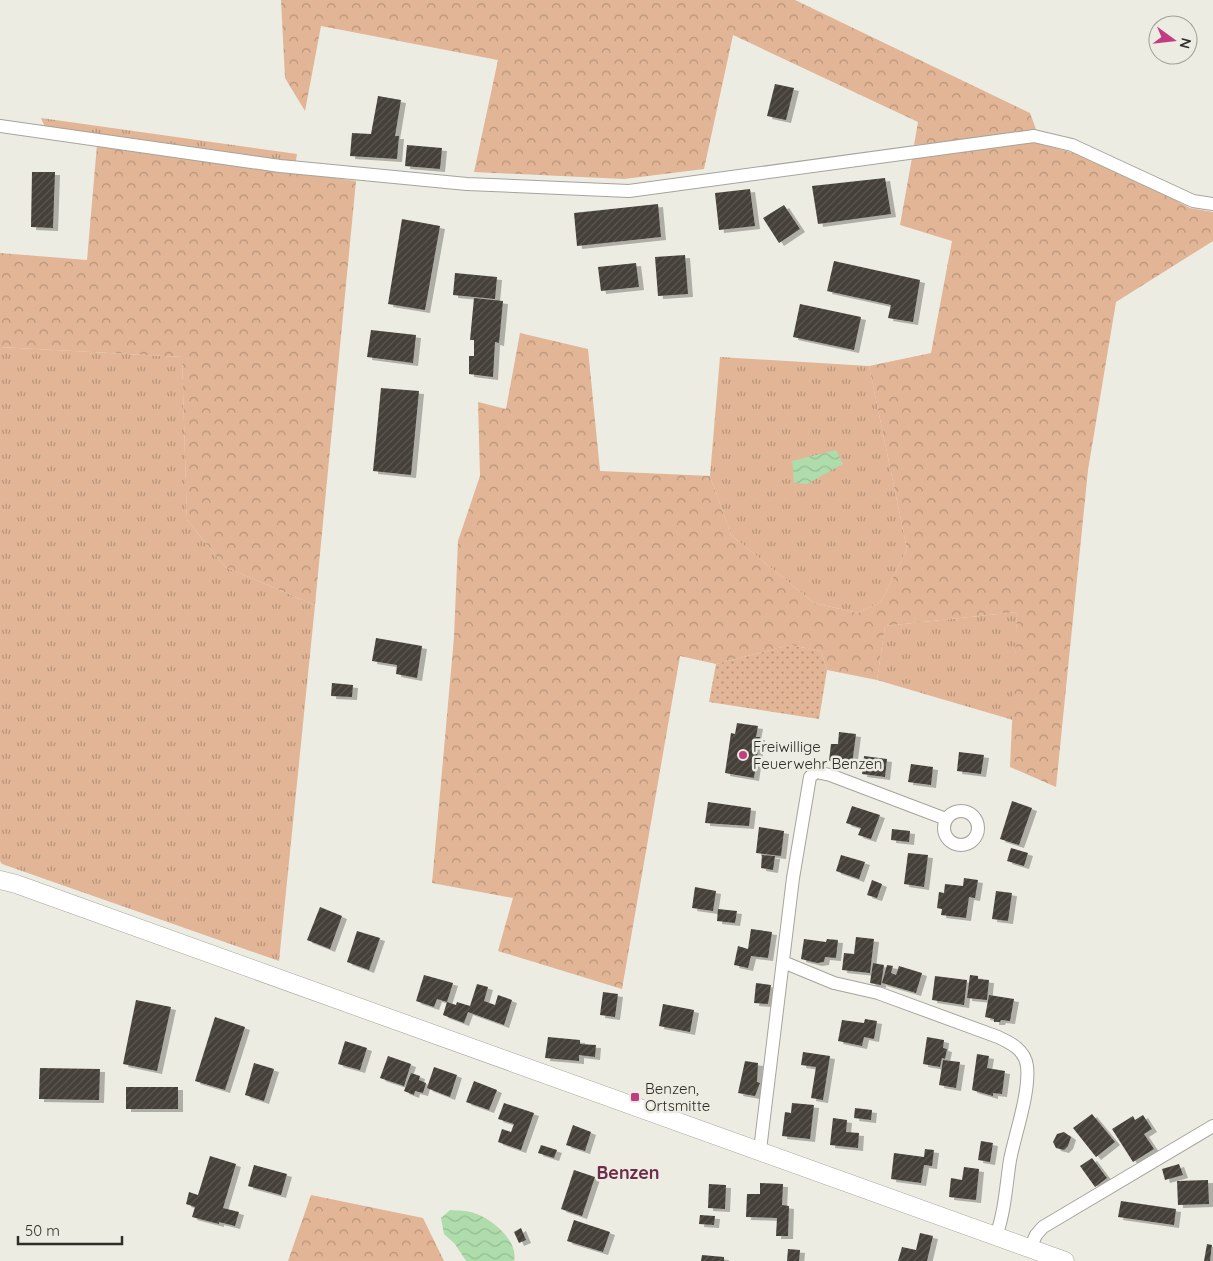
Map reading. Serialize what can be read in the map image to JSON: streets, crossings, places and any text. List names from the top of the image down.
{
  "districts": ["Benzen"],
  "places": {
    "other": ["Freiwillige Feuerwehr Benzen"],
    "transit": ["Benzen, Ortsmitte"]
  },
  "scale_bar": "50 m",
  "north": "right"
}
